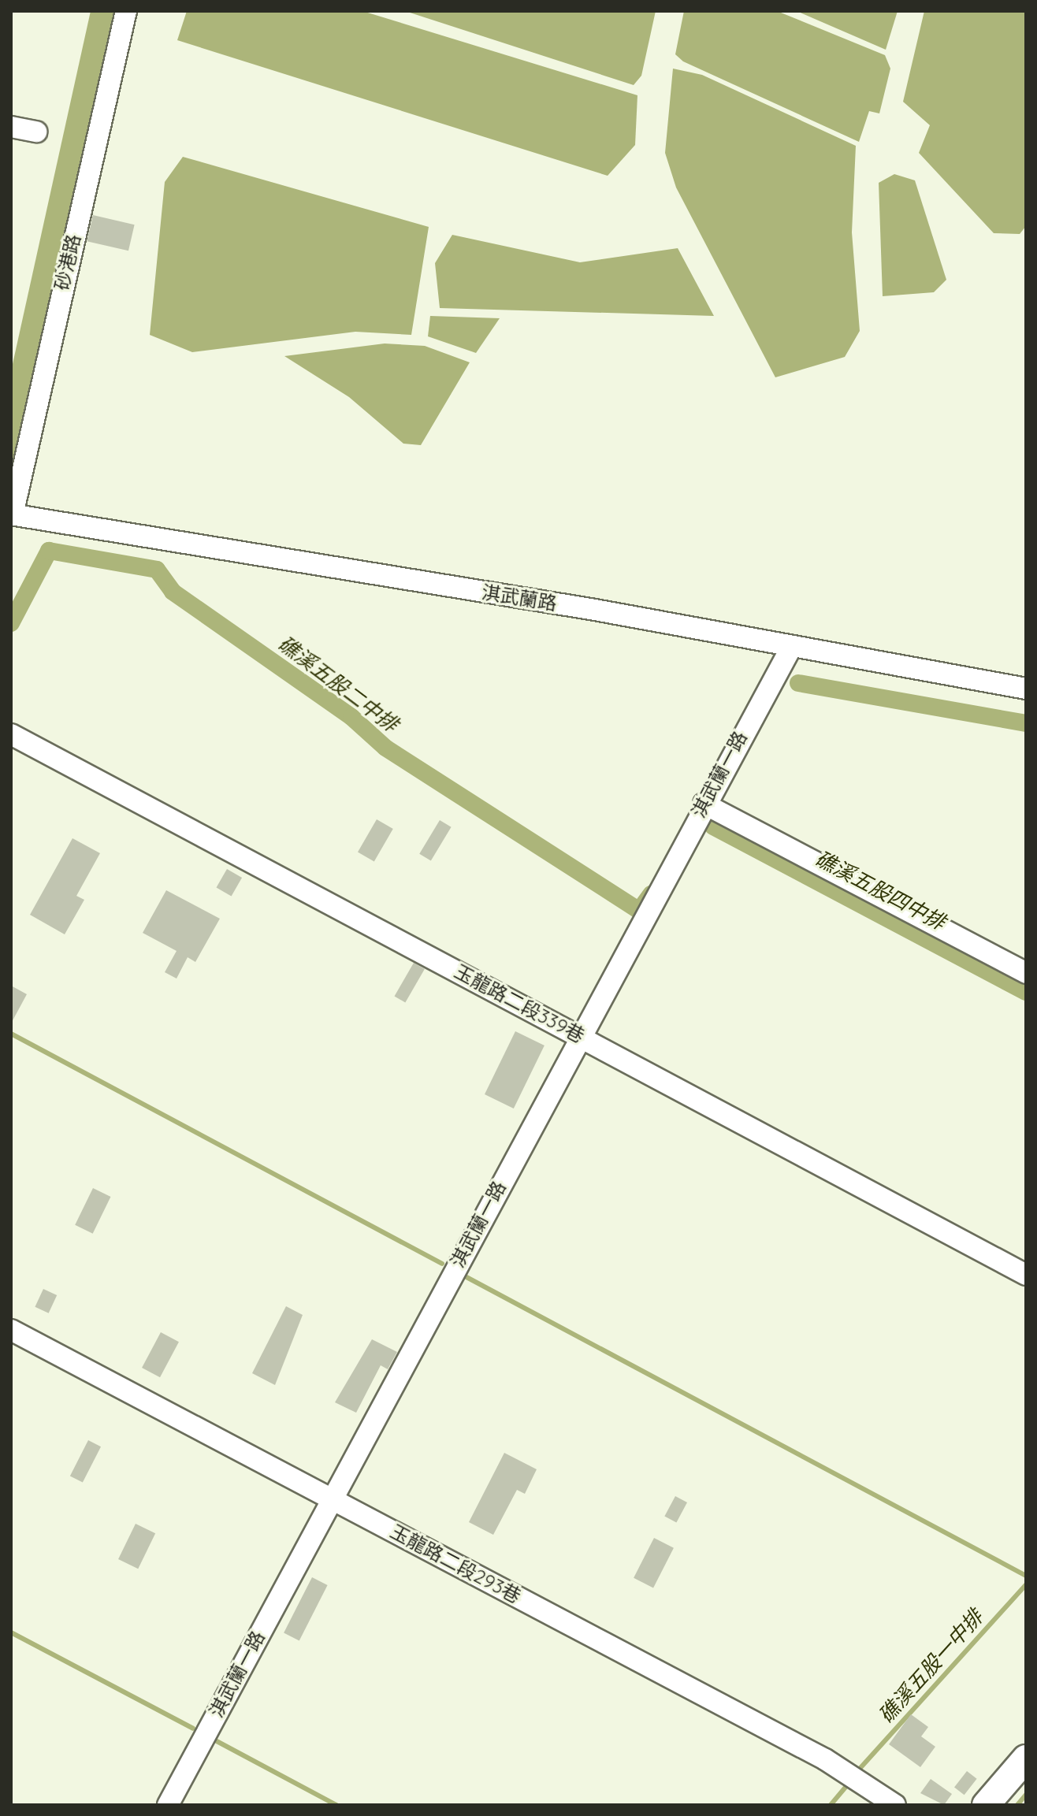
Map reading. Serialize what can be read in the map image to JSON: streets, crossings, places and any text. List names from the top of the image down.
{
  "streets": {
    "street": [
      "砂港路",
      "淇武蘭路",
      "淇武蘭一路",
      "玉龍路二段339巷",
      "玉龍路二段293巷"
    ]
  },
  "crossings": [
    ["砂港路", "淇武蘭路"],
    ["淇武蘭路", "淇武蘭一路"],
    ["淇武蘭一路", "玉龍路二段339巷"],
    ["淇武蘭一路", "玉龍路二段293巷"]
  ],
  "water": ["礁溪五股二中排", "礁溪五股四中排", "礁溪五股一中排"]
}
